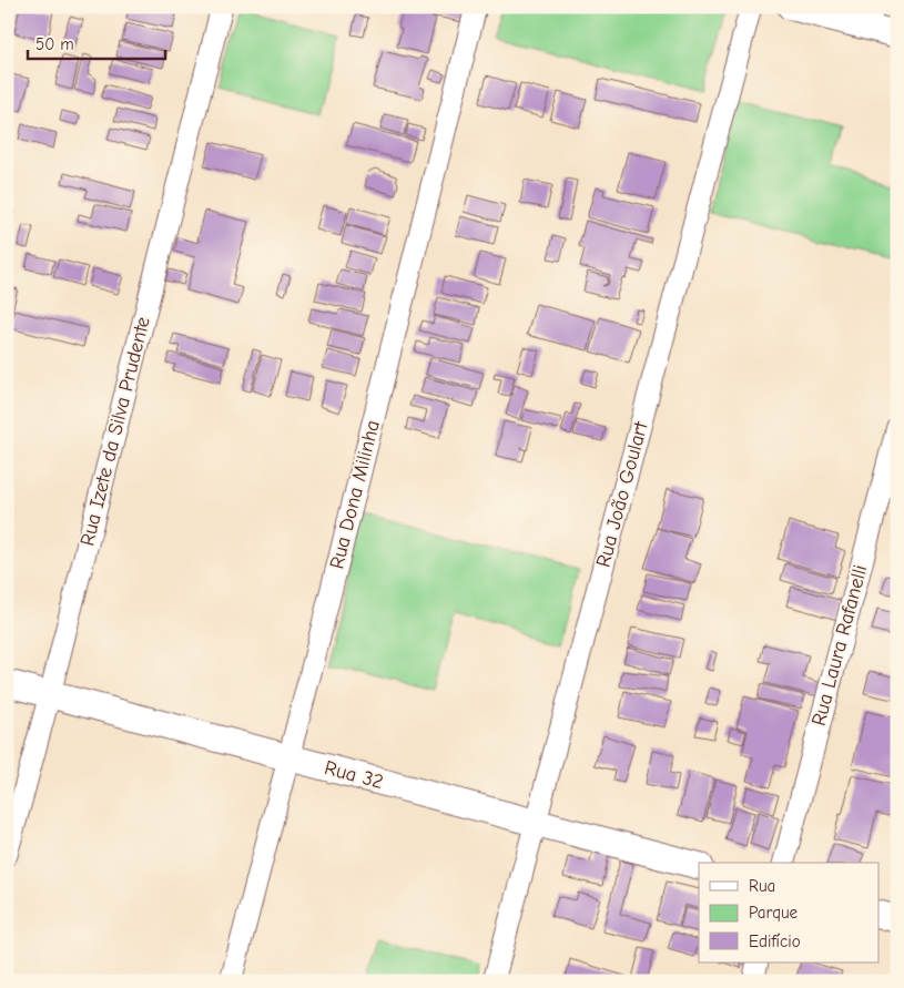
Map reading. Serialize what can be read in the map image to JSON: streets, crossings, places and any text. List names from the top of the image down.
{
  "streets": {
    "main road": ["Rua 32"],
    "street": [
      "Rua Izete da Silva Prudente",
      "Rua Dona Milinha",
      "Rua João Goulart",
      "Rua Laura Rafanelli"
    ]
  },
  "crossings": [
    ["Rua Izete da Silva Prudente", "Rua 32"],
    ["Rua Dona Milinha", "Rua 32"],
    ["Rua João Goulart", "Rua 32"]
  ],
  "legend": ["Rua", "Parque", "Edifício"],
  "scale_bar": "50 m"
}
